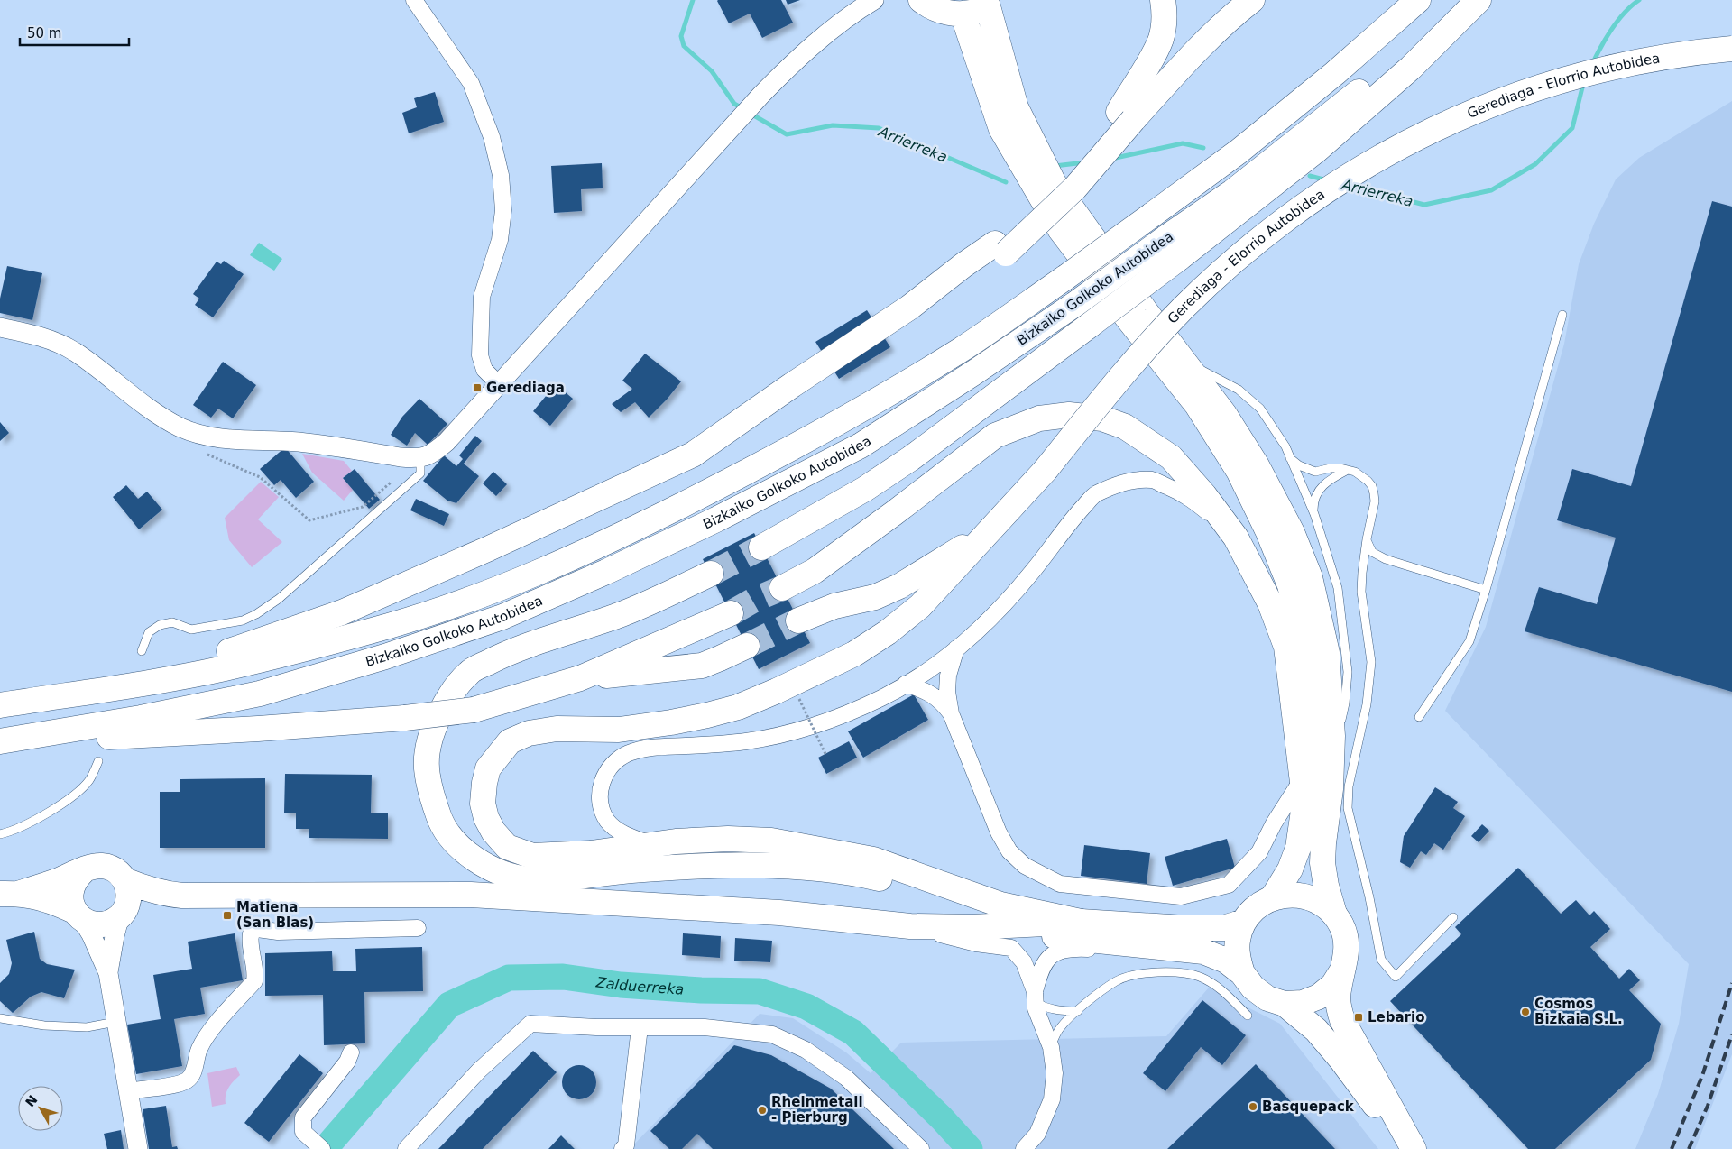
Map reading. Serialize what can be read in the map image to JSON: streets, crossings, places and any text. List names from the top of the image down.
{
  "streets": {
    "main road": ["Gerediaga - Elorrio Autobidea", "Bizkaiko Golkoko Autobidea"]
  },
  "water": ["Arrierreka", "Zalduerreka"],
  "places": {
    "transit": ["Gerediaga", "Matiena (San Blas)", "Lebario"],
    "other": ["Cosmos Bizkaia S.L.", "Basquepack", "Rheinmetall - Pierburg"]
  },
  "scale_bar": "50 m",
  "north": "top left"
}
